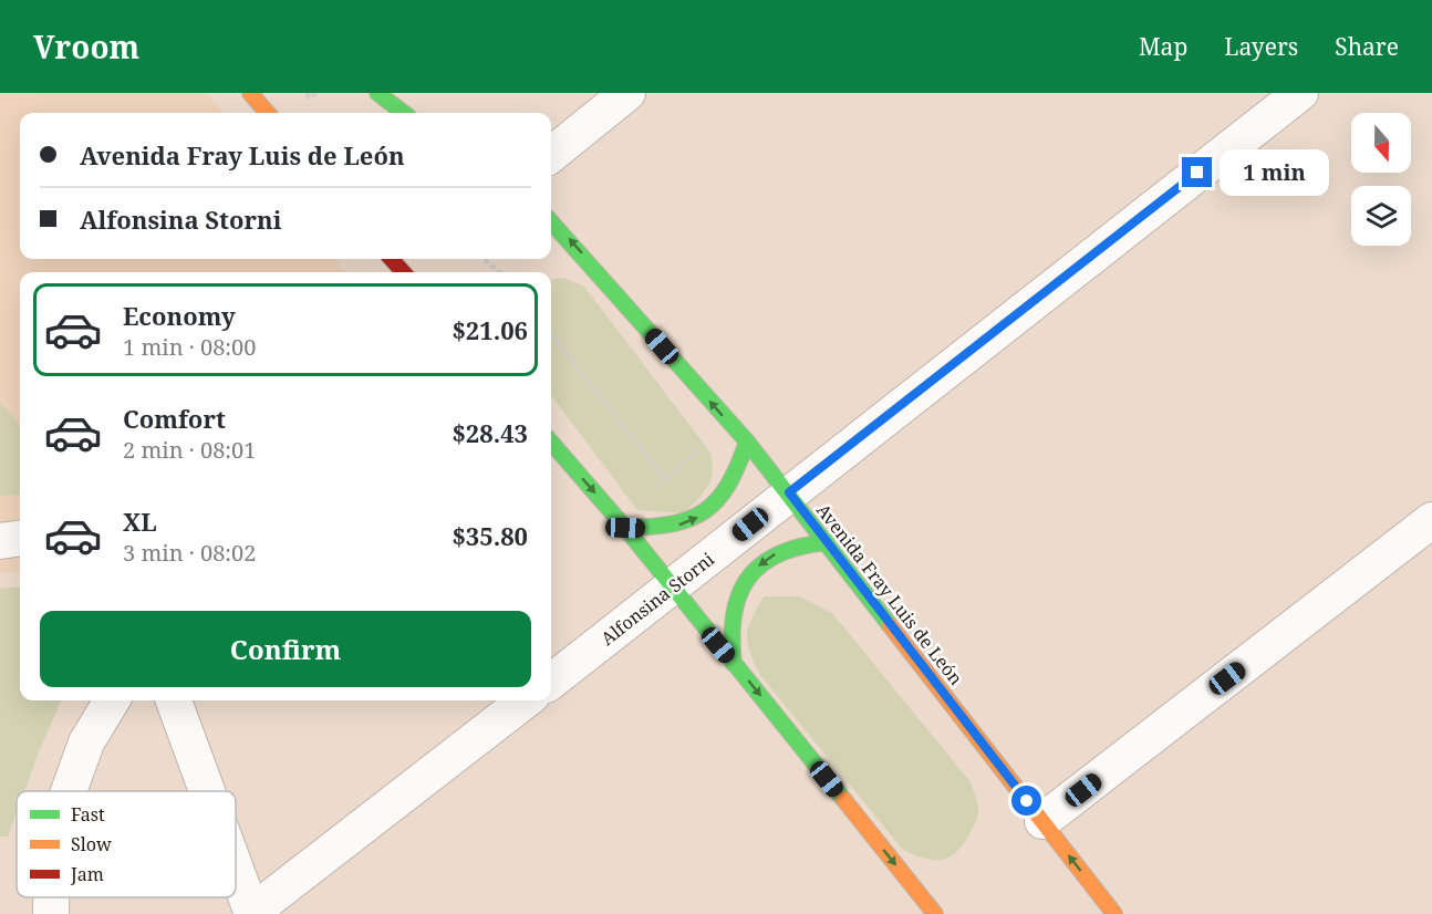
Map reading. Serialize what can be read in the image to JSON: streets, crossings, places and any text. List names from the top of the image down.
{
  "streets": {
    "street": ["Avenida Fray Luis de León", "Alfonsina Storni"]
  },
  "crossings": [
    ["Avenida Fray Luis de León", "Alfonsina Storni"]
  ],
  "one_way": ["Avenida Fray Luis de León"],
  "legend": ["Fast", "Slow", "Jam"],
  "north": "bottom",
  "page": {
    "header": "Vroom",
    "nav": ["Map", "Layers", "Share"],
    "banner": ["Avenida Fray Luis de León", "Alfonsina Storni"],
    "bubble": "1 min",
    "list": [
      {
        "name": "Economy",
        "note": "1 min · 08:00",
        "value": "$21.06"
      },
      {
        "name": "Comfort",
        "note": "2 min · 08:01",
        "value": "$28.43"
      },
      {
        "name": "XL",
        "note": "3 min · 08:02",
        "value": "$35.80"
      }
    ],
    "buttons": "Confirm"
  }
}
